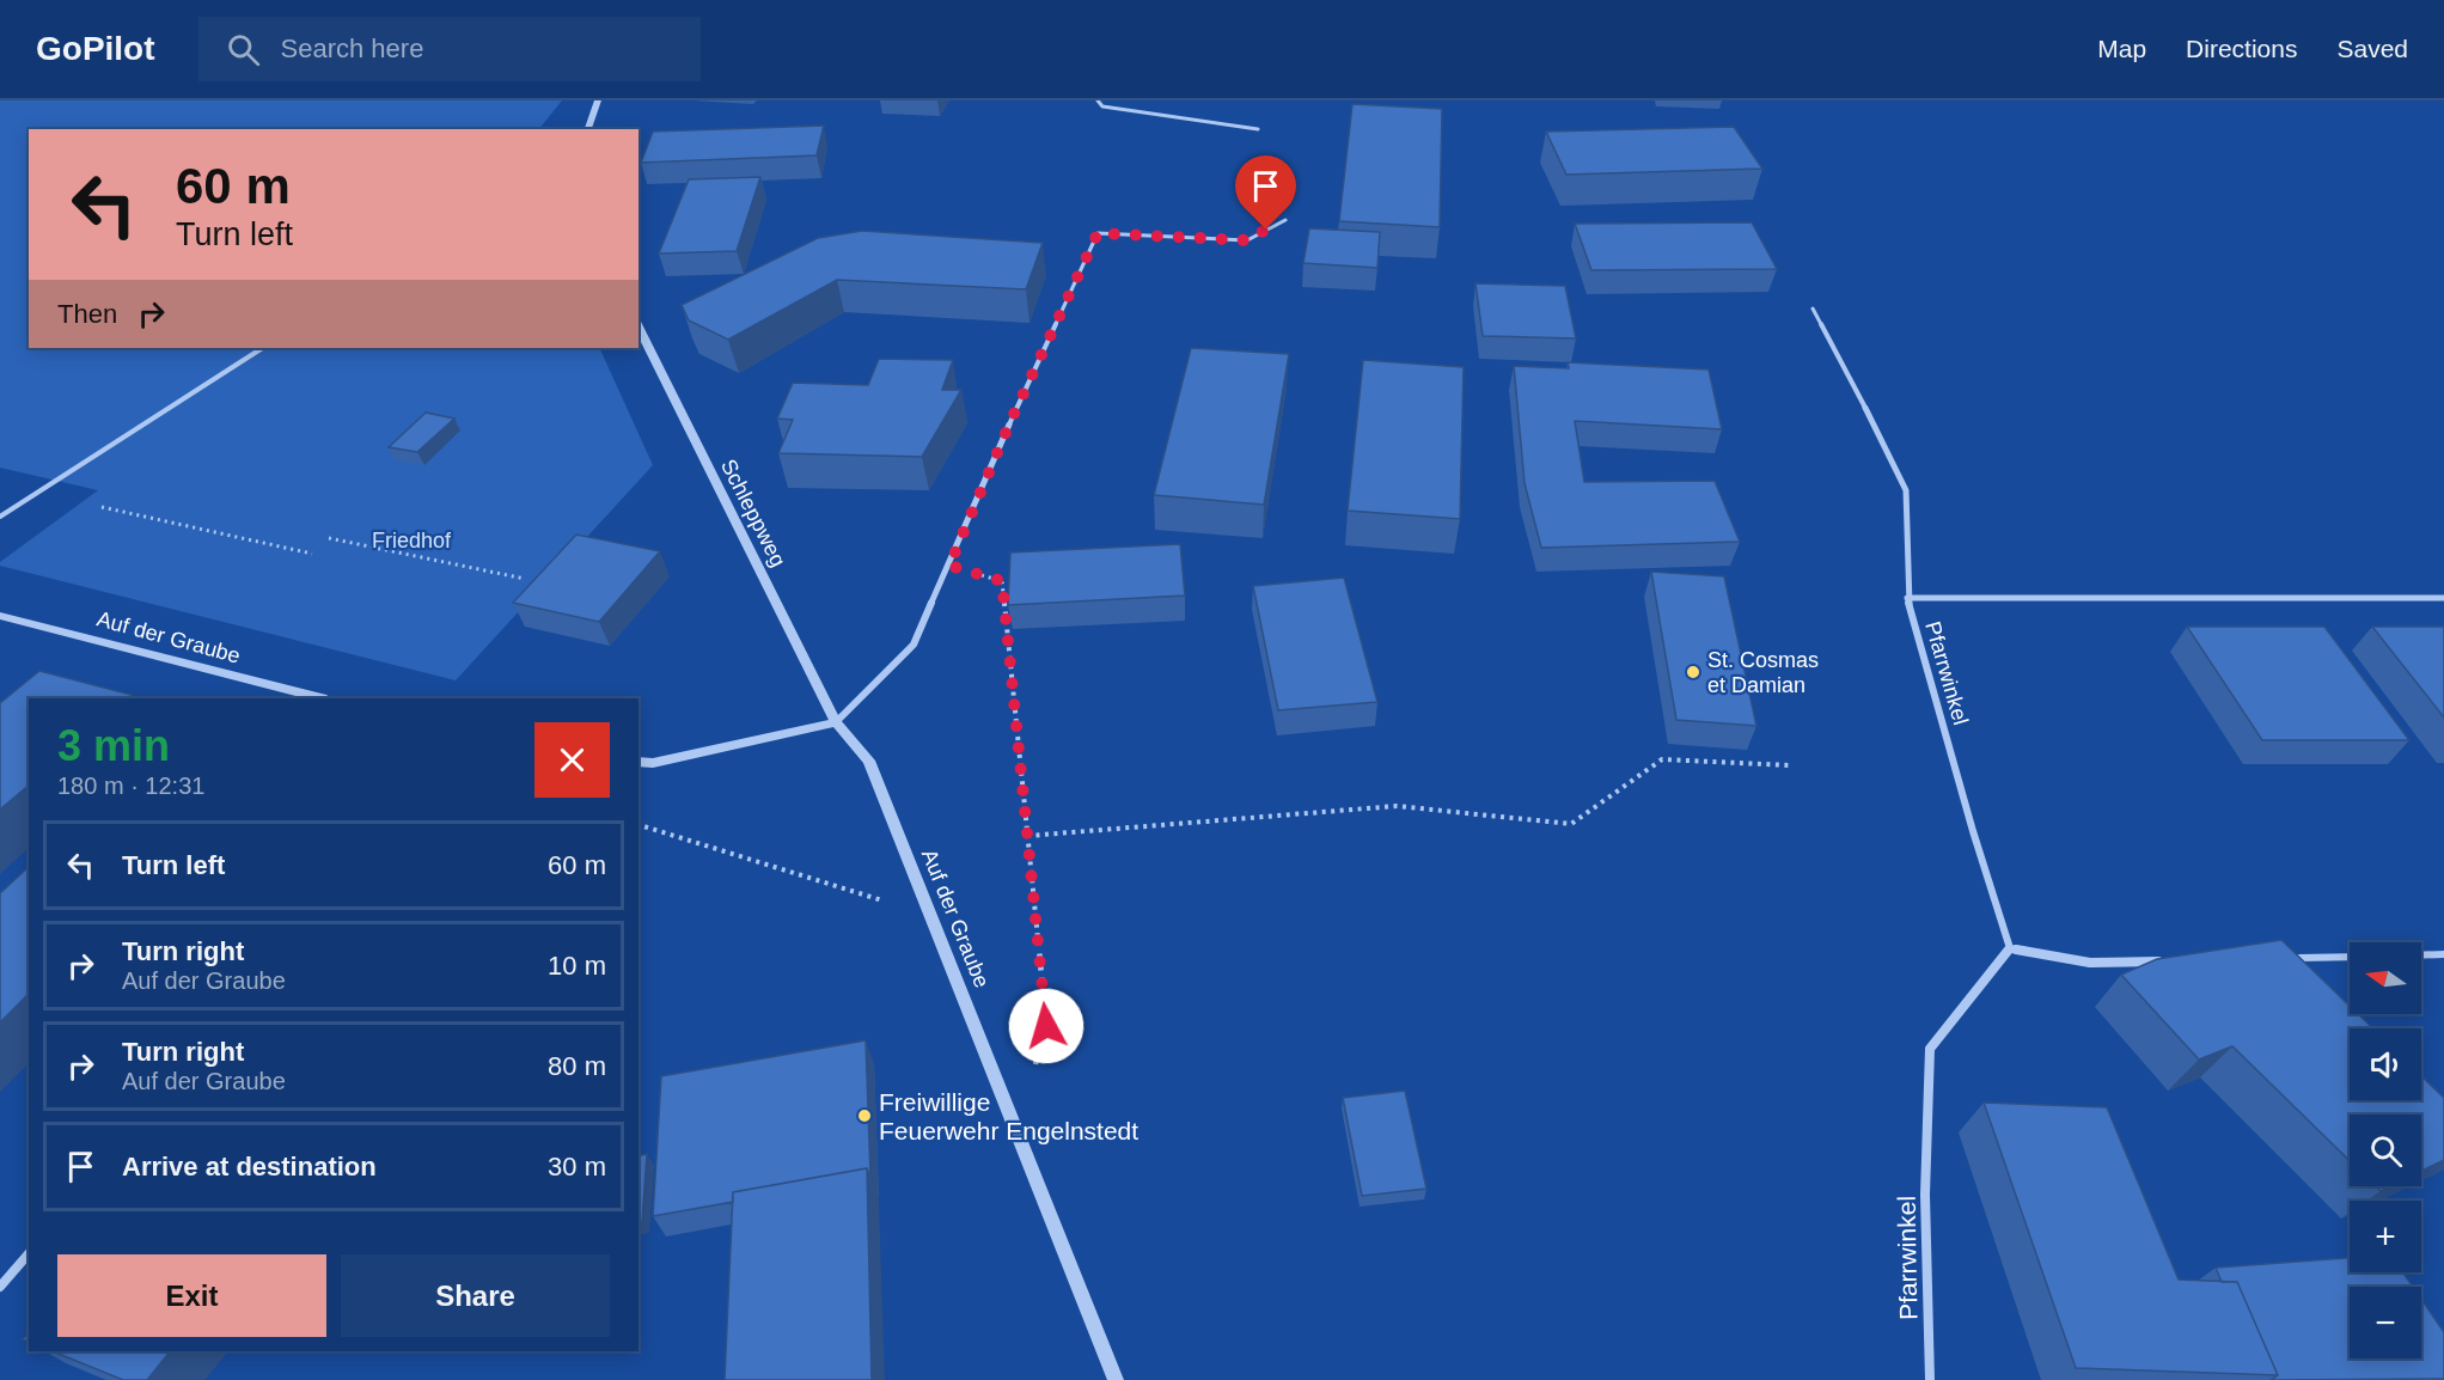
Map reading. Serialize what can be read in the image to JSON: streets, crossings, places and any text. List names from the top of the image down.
{
  "streets": {
    "street": ["Schleppweg", "Auf der Graube", "Pfarrwinkel"]
  },
  "crossings": [
    ["Schleppweg", "Auf der Graube"]
  ],
  "parks": ["Friedhof"],
  "places": ["St. Cosmas et Damian", "Freiwillige Feuerwehr Engelnstedt"],
  "north": "left",
  "page": {
    "header": "GoPilot",
    "search": "Search here",
    "nav": ["Map", "Directions", "Saved"],
    "turn": ["60 m", "Turn left"],
    "then": "Then",
    "heading": ["3 min", "180 m · 12:31"],
    "list": [
      {
        "name": "Turn left",
        "value": "60 m"
      },
      {
        "name": "Turn right",
        "note": "Auf der Graube",
        "value": "10 m"
      },
      {
        "name": "Turn right",
        "note": "Auf der Graube",
        "value": "80 m"
      },
      {
        "name": "Arrive at destination",
        "value": "30 m"
      }
    ],
    "map_buttons": ["+", "−"],
    "buttons": ["Exit", "Share"]
  }
}
